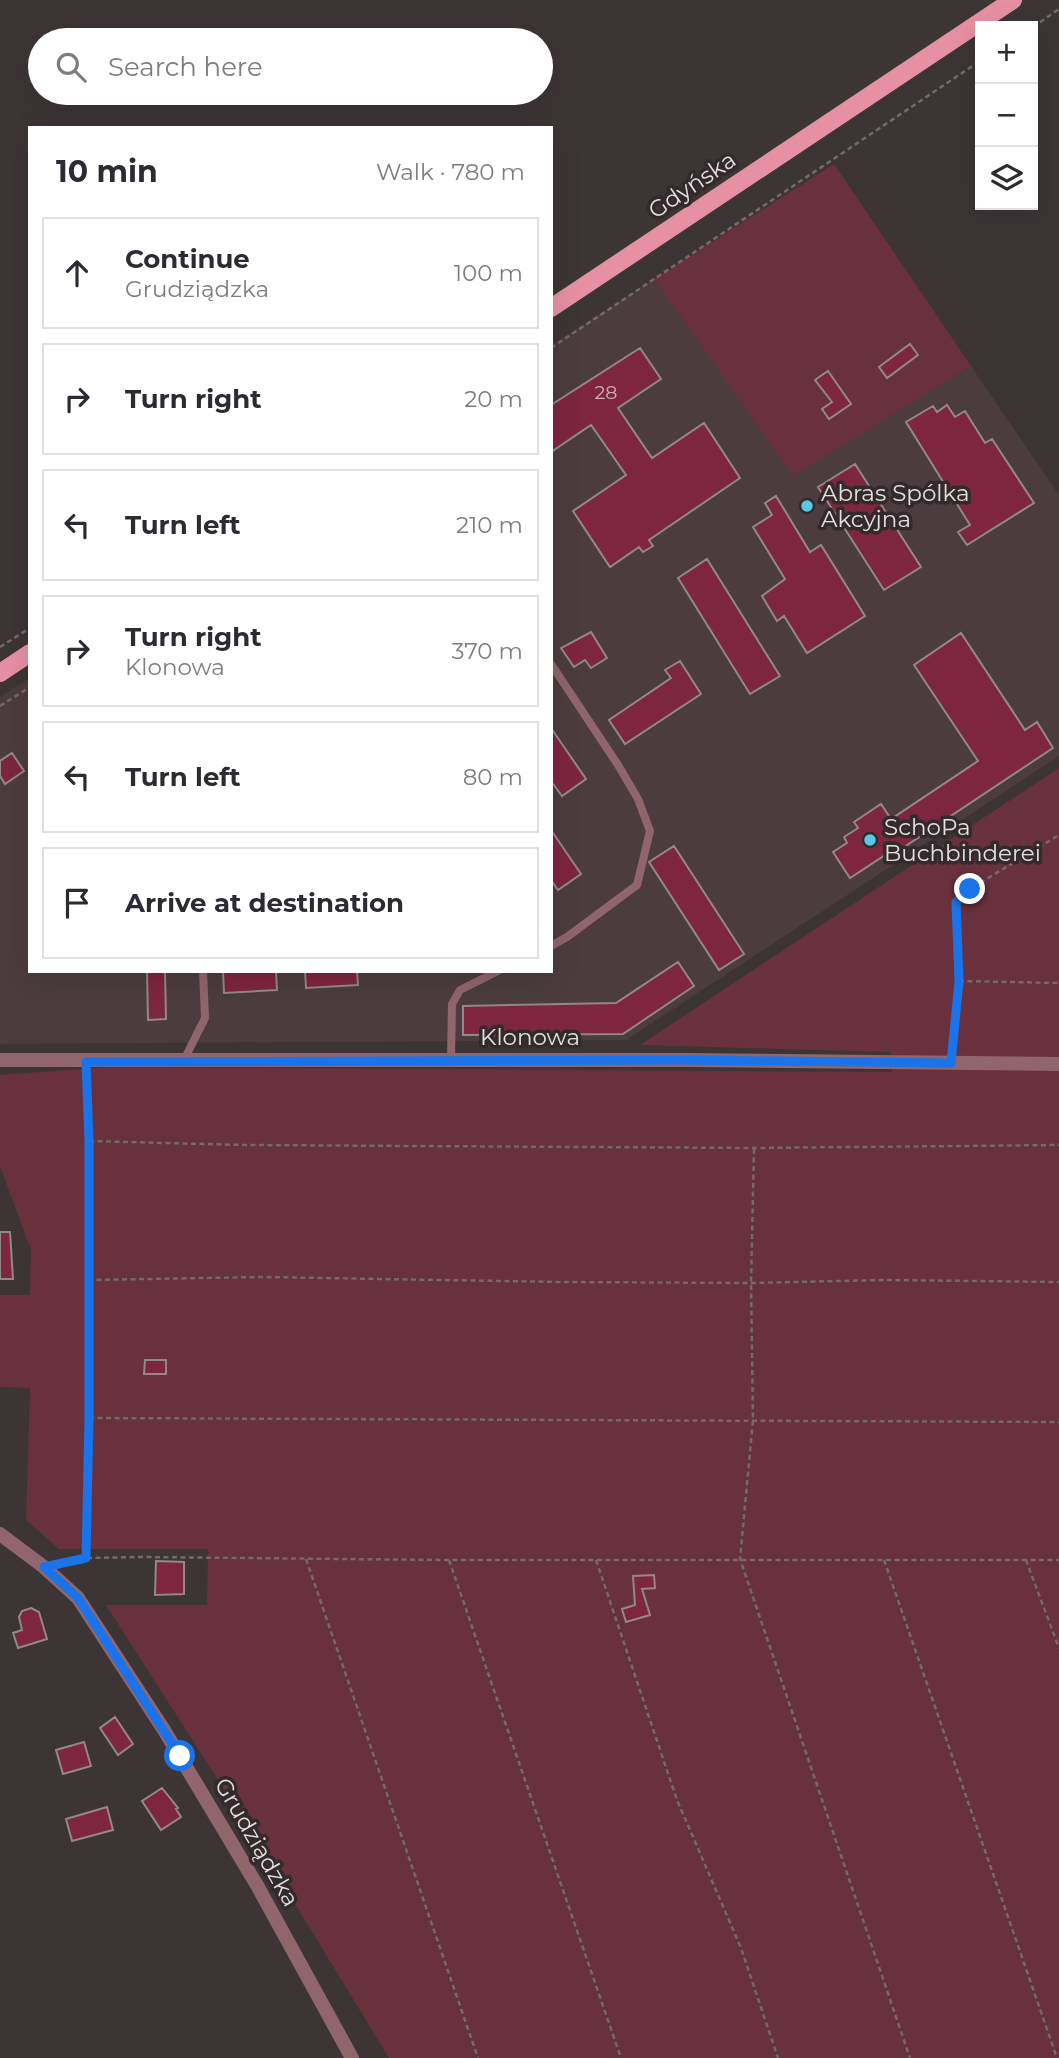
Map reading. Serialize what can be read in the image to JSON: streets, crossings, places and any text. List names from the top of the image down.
{
  "streets": {
    "main road": ["Gdyńska"],
    "street": ["Klonowa", "Grudziądzka"]
  },
  "places": ["Abras Spólka Akcyjna", "SchoPa Buchbinderei"],
  "house_numbers": ["28"],
  "page": {
    "map_buttons": ["+", "−"],
    "search": "Search here",
    "heading": ["10 min", "Walk · 780 m"],
    "list": [
      ["Continue", "Grudziądzka", "100 m"],
      ["Turn right", "20 m"],
      ["Turn left", "210 m"],
      ["Turn right", "Klonowa", "370 m"],
      ["Turn left", "80 m"],
      "Arrive at destination"
    ]
  }
}
